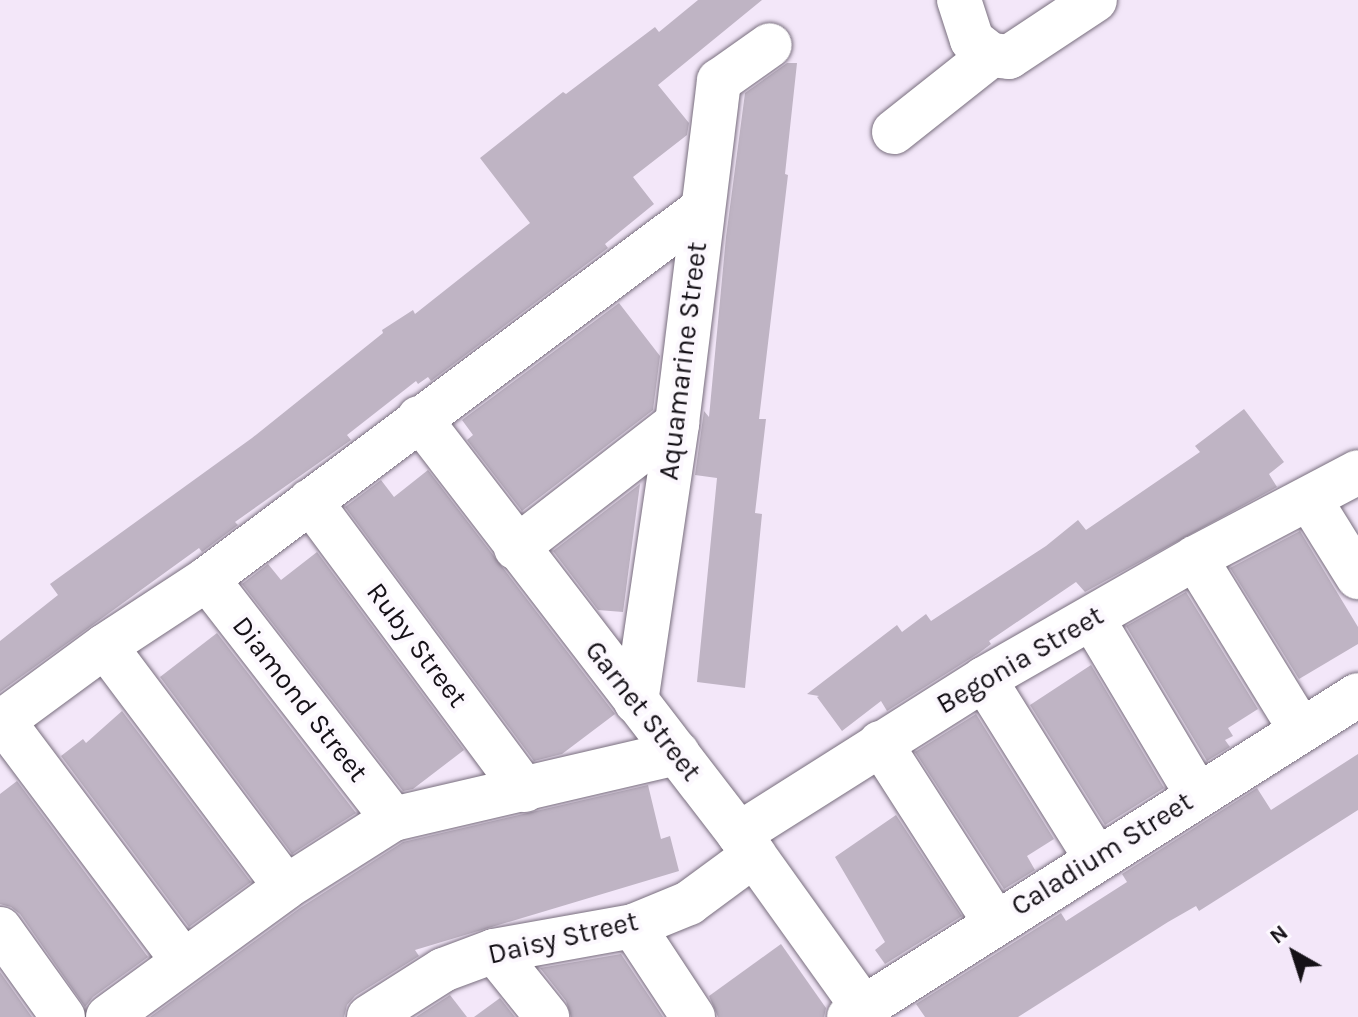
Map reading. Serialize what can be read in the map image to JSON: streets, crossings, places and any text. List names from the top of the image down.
{
  "streets": {
    "street": [
      "Aquamarine Street",
      "Ruby Street",
      "Begonia Street",
      "Diamond Street",
      "Garnet Street",
      "Caladium Street",
      "Daisy Street"
    ]
  },
  "crossings": [
    ["Aquamarine Street", "Garnet Street"],
    ["Begonia Street", "Garnet Street"],
    ["Begonia Street", "Daisy Street"],
    ["Garnet Street", "Caladium Street"],
    ["Garnet Street", "Daisy Street"]
  ],
  "north": "top left"
}
